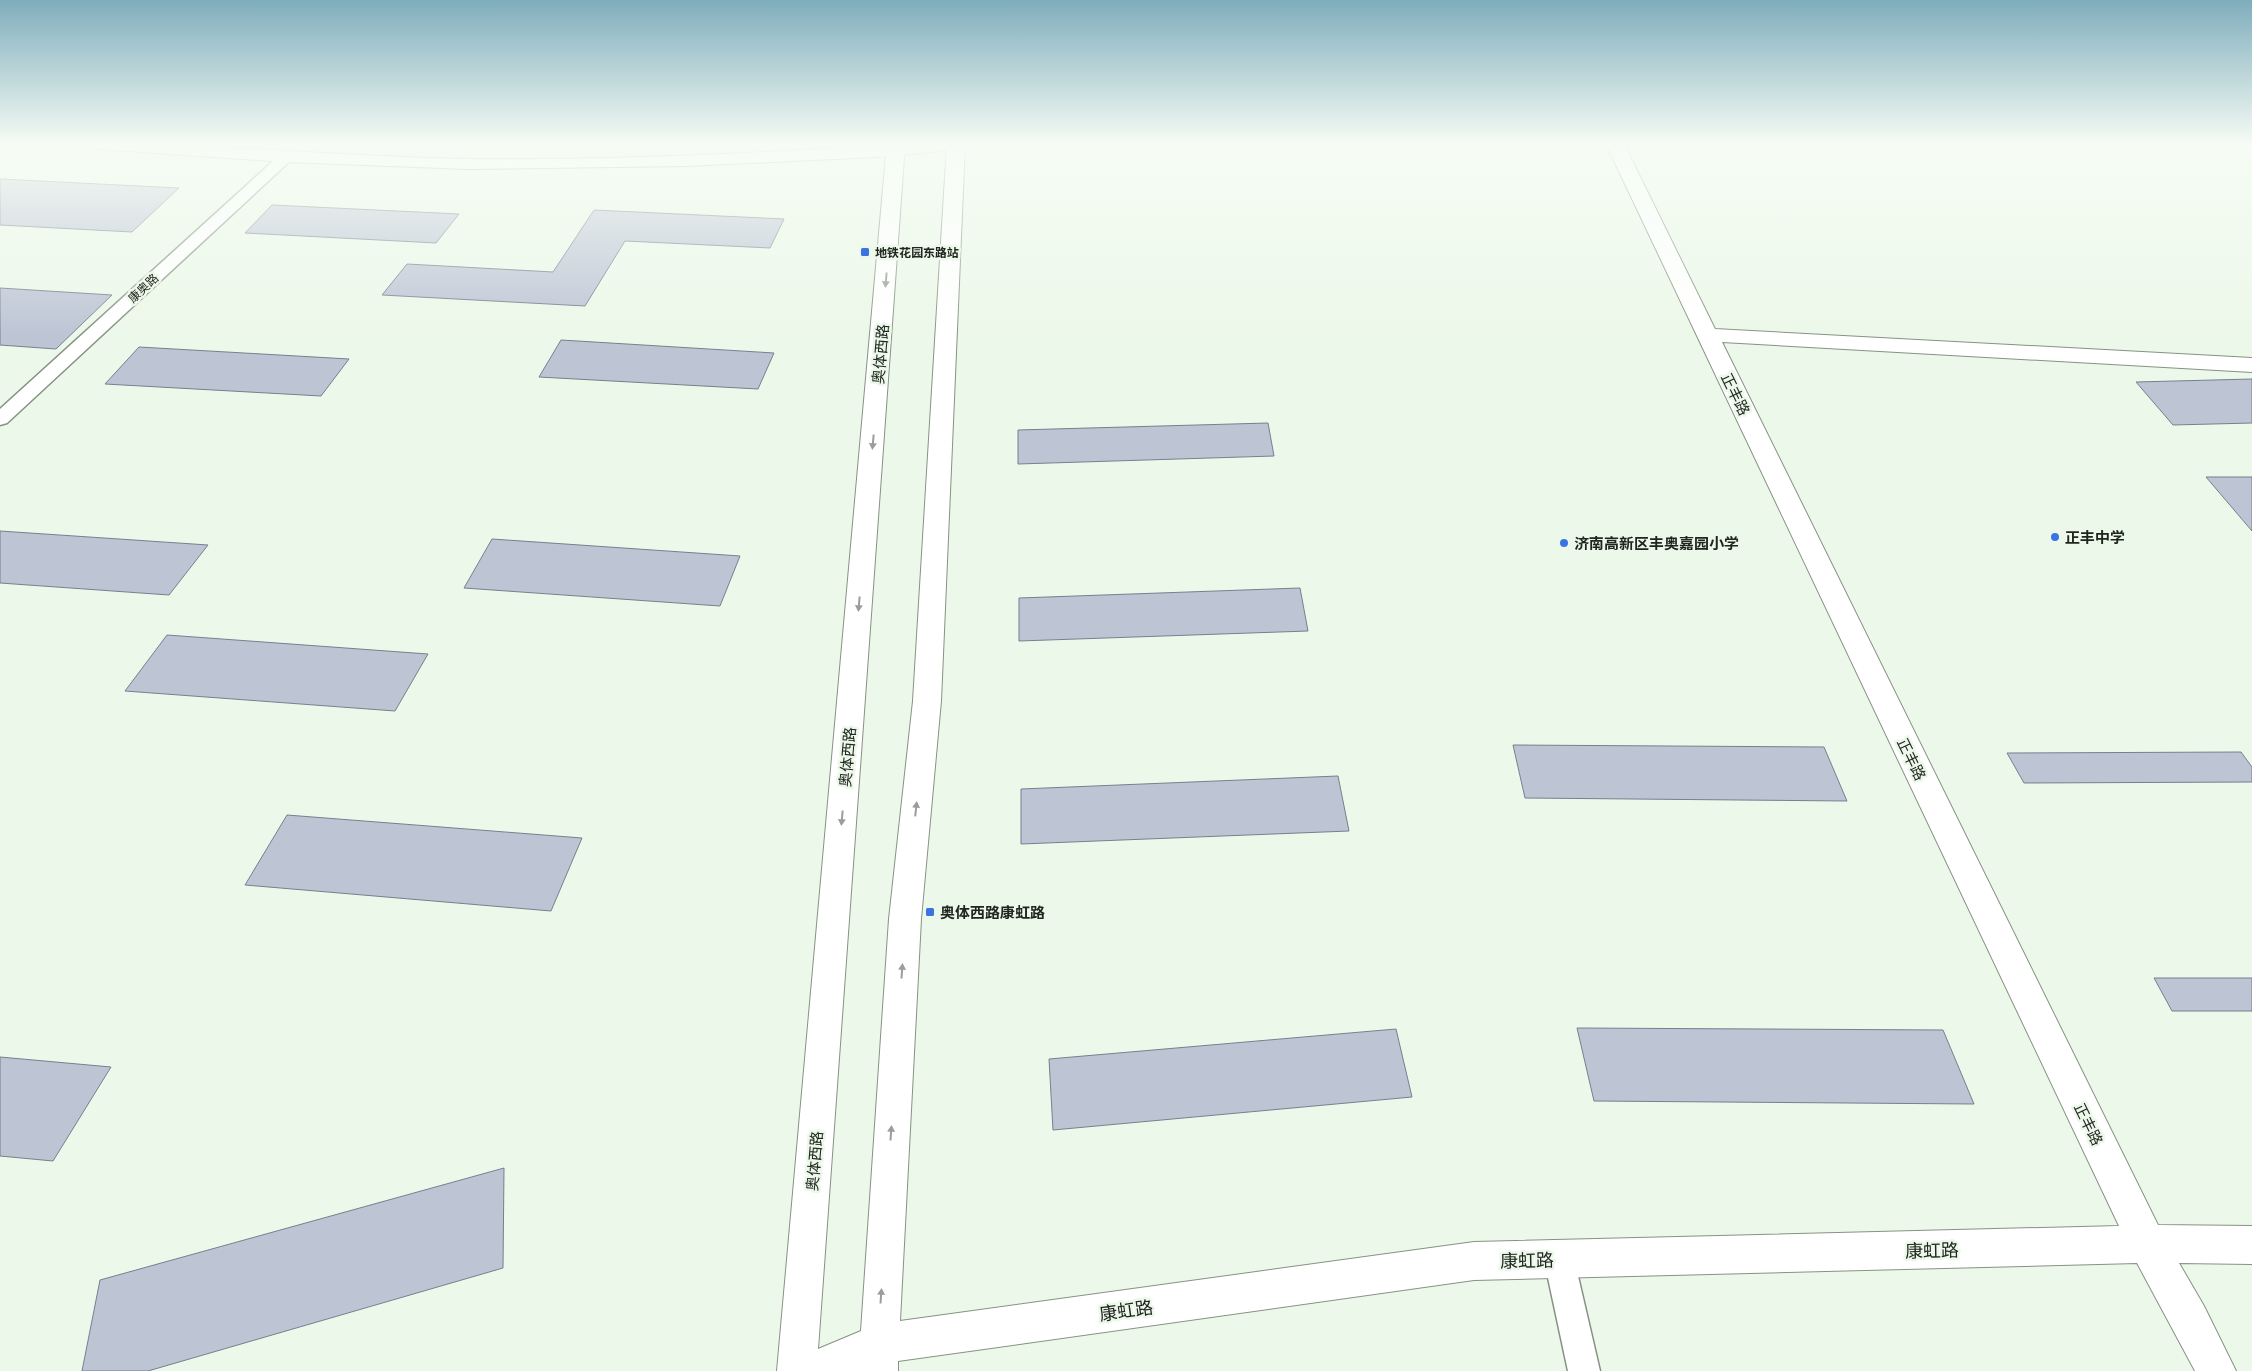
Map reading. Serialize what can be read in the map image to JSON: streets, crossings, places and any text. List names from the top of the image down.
{
  "streets": {
    "main road": ["奥体西路", "正丰路", "康虹路"],
    "street": ["康奥路"]
  },
  "crossings": [
    ["正丰路", "康虹路"]
  ],
  "places": {
    "transit": ["地铁花园东路站", "奥体西路康虹路"],
    "other": ["正丰中学", "济南高新区丰奥嘉园小学"]
  }
}
